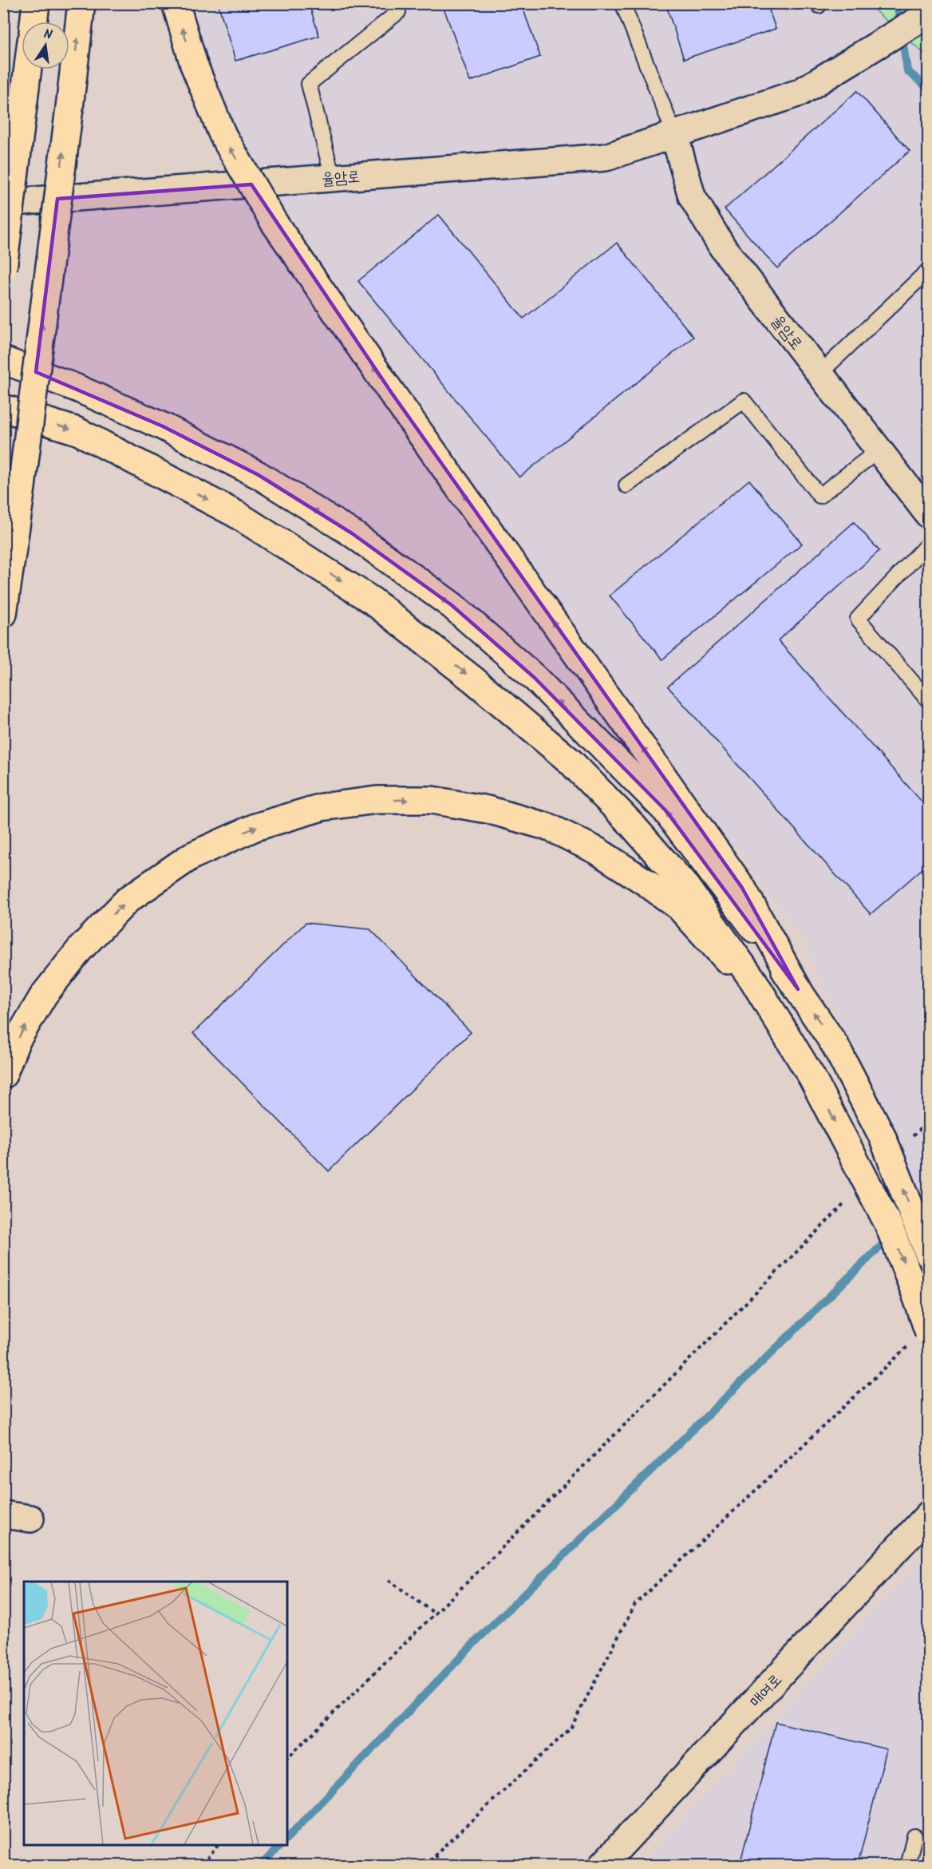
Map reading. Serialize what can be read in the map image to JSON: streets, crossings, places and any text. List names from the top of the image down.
{
  "streets": {
    "street": ["율암로", "매여로"]
  },
  "north": "top"
}
